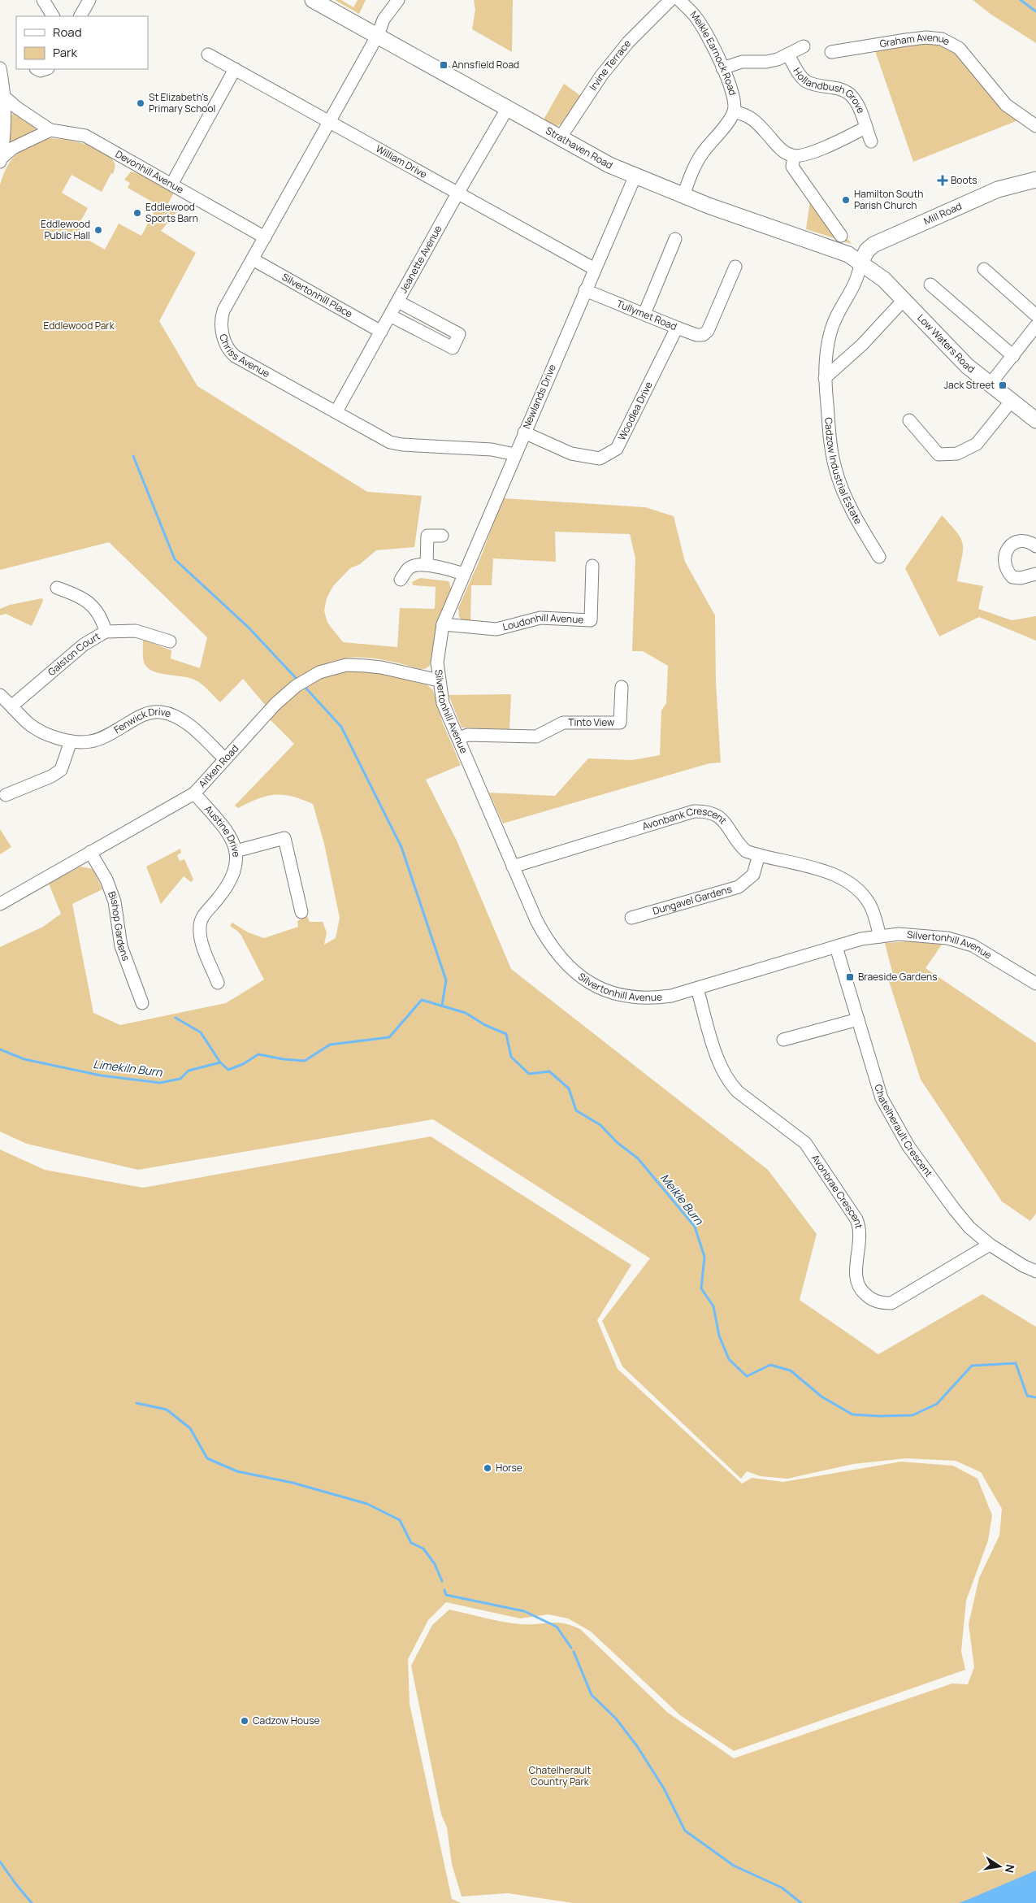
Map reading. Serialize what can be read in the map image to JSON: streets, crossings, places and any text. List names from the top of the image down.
{
  "streets": {
    "main road": ["Strathaven Road", "Mill Road", "Low Waters Road"],
    "street": [
      "Graham Avenue",
      "Meikle Earnock Road",
      "Irvine Terrace",
      "Hollandbush Grove",
      "William Drive",
      "Devonhill Avenue",
      "Jeanette Avenue",
      "Silvertonhill Place",
      "Tullymet Road",
      "Chriss Avenue",
      "Newlands Drive",
      "Woodlea Drive",
      "Cadzow Industrial Estate",
      "Loudonhill Avenue",
      "Galston Court",
      "Silvertonhill Avenue",
      "Tinto View",
      "Fenwick Drive",
      "Aitken Road",
      "Avonbank Crescent",
      "Austine Drive",
      "Dungavel Gardens",
      "Bishop Gardens",
      "Chatelherault Crescent",
      "Avonbrae Crescent"
    ]
  },
  "crossings": [
    ["Meikle Earnock Road", "Hollandbush Grove"],
    ["Irvine Terrace", "Strathaven Road"],
    ["Strathaven Road", "Mill Road"],
    ["Strathaven Road", "Jeanette Avenue"],
    ["Strathaven Road", "Low Waters Road"],
    ["Strathaven Road", "Chriss Avenue"],
    ["Strathaven Road", "Newlands Drive"],
    ["Strathaven Road", "Cadzow Industrial Estate"],
    ["William Drive", "Jeanette Avenue"],
    ["William Drive", "Chriss Avenue"],
    ["William Drive", "Newlands Drive"],
    ["Devonhill Avenue", "Chriss Avenue"],
    ["Mill Road", "Low Waters Road"],
    ["Mill Road", "Cadzow Industrial Estate"],
    ["Jeanette Avenue", "Silvertonhill Place"],
    ["Jeanette Avenue", "Chriss Avenue"],
    ["Silvertonhill Place", "Chriss Avenue"],
    ["Tullymet Road", "Newlands Drive"],
    ["Tullymet Road", "Woodlea Drive"],
    ["Low Waters Road", "Cadzow Industrial Estate"],
    ["Chriss Avenue", "Newlands Drive"],
    ["Newlands Drive", "Woodlea Drive"],
    ["Newlands Drive", "Loudonhill Avenue"],
    ["Newlands Drive", "Silvertonhill Avenue"],
    ["Loudonhill Avenue", "Silvertonhill Avenue"],
    ["Galston Court", "Fenwick Drive"],
    ["Silvertonhill Avenue", "Tinto View"],
    ["Silvertonhill Avenue", "Aitken Road"],
    ["Silvertonhill Avenue", "Avonbank Crescent"],
    ["Silvertonhill Avenue", "Chatelherault Crescent"],
    ["Silvertonhill Avenue", "Avonbrae Crescent"],
    ["Fenwick Drive", "Aitken Road"],
    ["Aitken Road", "Austine Drive"],
    ["Aitken Road", "Bishop Gardens"],
    ["Avonbank Crescent", "Dungavel Gardens"],
    ["Chatelherault Crescent", "Avonbrae Crescent"]
  ],
  "water": ["Limekiln Burn", "Meikle Burn"],
  "parks": ["Eddlewood Park", "Chatelherault Country Park"],
  "places": {
    "transit": ["Annsfield Road", "Jack Street", "Braeside Gardens"],
    "other": [
      "St Elizabeth's Primary School",
      "Hamilton South Parish Church",
      "Eddlewood Sports Barn",
      "Eddlewood Public Hall",
      "Horse",
      "Cadzow House"
    ],
    "health": ["Boots"]
  },
  "legend": ["Road", "Park"],
  "north": "right"
}
